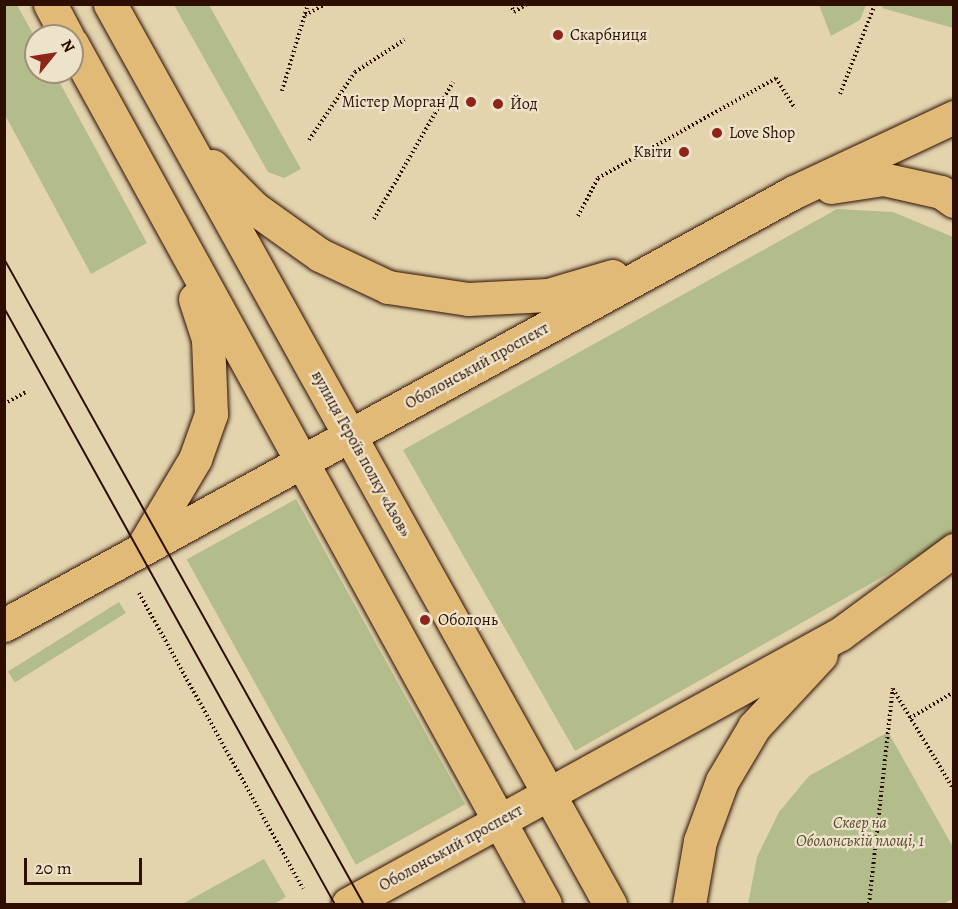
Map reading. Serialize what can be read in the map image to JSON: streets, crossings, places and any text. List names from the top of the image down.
{
  "streets": {
    "main road": ["Оболонський проспект", "вулиця Героїв полку «Азов»"]
  },
  "crossings": [
    ["Оболонський проспект", "вулиця Героїв полку «Азов»"]
  ],
  "parks": ["Сквер на Оболонській площі, 1"],
  "places": [
    "Скарбниця",
    "Містер Морган Д",
    "Йод",
    "Love Shop",
    "Квіти",
    "Оболонь"
  ],
  "scale_bar": "20 m",
  "north": "top right"
}
